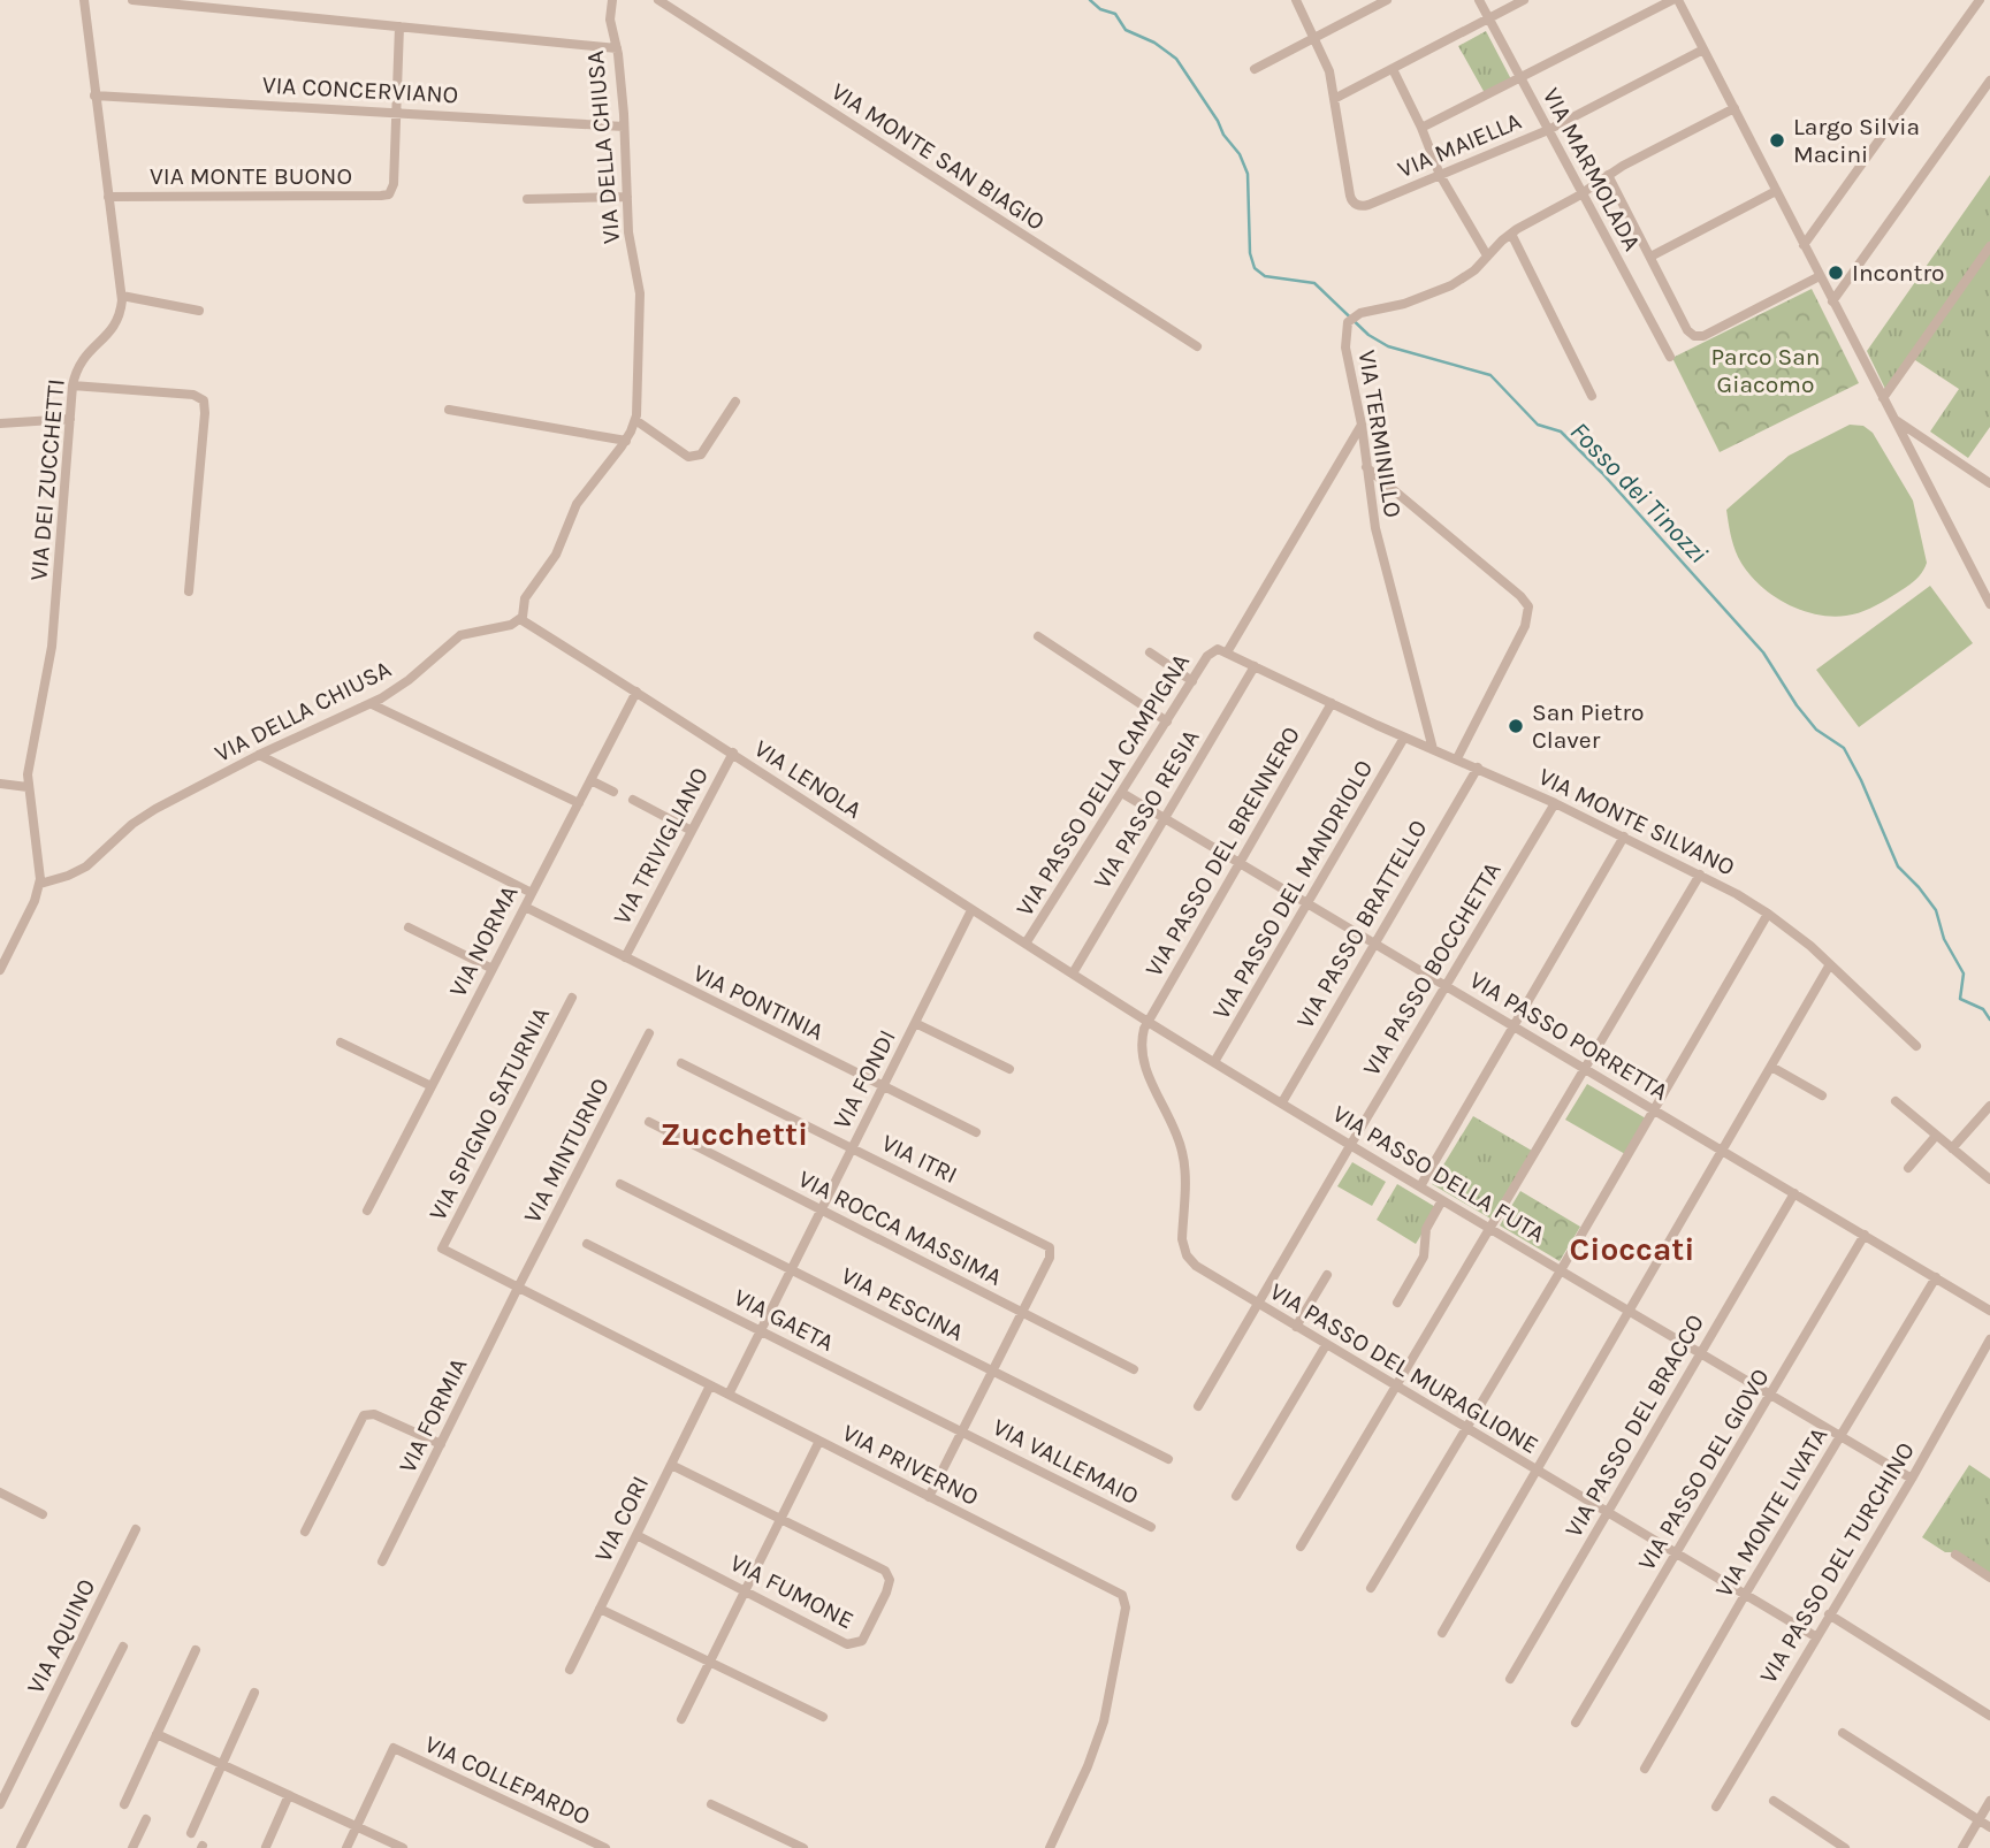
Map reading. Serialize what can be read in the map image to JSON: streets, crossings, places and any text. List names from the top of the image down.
{
  "streets": {
    "street": [
      "VIA CONCERVIANO",
      "VIA MAIELLA",
      "VIA DELLA CHIUSA",
      "VIA MONTE SAN BIAGIO",
      "VIA MARMOLADA",
      "VIA MONTE BUONO",
      "VIA TERMINILLO",
      "VIA DEI ZUCCHETTI",
      "VIA LENOLA",
      "VIA PASSO DELLA CAMPIGNA",
      "VIA PASSO RESIA",
      "VIA MONTE SILVANO",
      "VIA TRIVIGLIANO",
      "VIA PASSO DEL BRENNERO",
      "VIA PASSO DEL MANDRIOLO",
      "VIA PASSO BRATTELLO",
      "VIA NORMA",
      "VIA PASSO BOCCHETTA",
      "VIA PONTINIA",
      "VIA PASSO PORRETTA",
      "VIA FONDI",
      "VIA SPIGNO SATURNIA",
      "VIA MINTURNO",
      "VIA ITRI",
      "VIA PASSO DELLA FUTA",
      "VIA ROCCA MASSIMA",
      "VIA PESCINA",
      "VIA GAETA",
      "VIA PASSO DEL MURAGLIONE",
      "VIA FORMIA",
      "VIA PASSO DEL BRACCO",
      "VIA VALLEMAIO",
      "VIA PRIVERNO",
      "VIA PASSO DEL GIOVO",
      "VIA MONTE LIVATA",
      "VIA CORI",
      "VIA PASSO DEL TURCHINO",
      "VIA FUMONE",
      "VIA AQUINO",
      "VIA COLLEPARDO"
    ]
  },
  "crossings": [
    ["VIA CONCERVIANO", "VIA DELLA CHIUSA"],
    ["VIA CONCERVIANO", "VIA MONTE BUONO"],
    ["VIA CONCERVIANO", "VIA DEI ZUCCHETTI"],
    ["VIA MAIELLA", "VIA MARMOLADA"],
    ["VIA DELLA CHIUSA", "VIA DEI ZUCCHETTI"],
    ["VIA DELLA CHIUSA", "VIA LENOLA"],
    ["VIA MARMOLADA", "VIA TERMINILLO"],
    ["VIA MONTE BUONO", "VIA DEI ZUCCHETTI"],
    ["VIA TERMINILLO", "VIA MONTE SILVANO"],
    ["VIA LENOLA", "VIA PASSO DELLA CAMPIGNA"],
    ["VIA LENOLA", "VIA PASSO RESIA"],
    ["VIA LENOLA", "VIA TRIVIGLIANO"],
    ["VIA LENOLA", "VIA NORMA"],
    ["VIA LENOLA", "VIA FONDI"],
    ["VIA LENOLA", "VIA PASSO DELLA FUTA"],
    ["VIA PASSO DELLA CAMPIGNA", "VIA MONTE SILVANO"],
    ["VIA PASSO RESIA", "VIA MONTE SILVANO"],
    ["VIA PASSO RESIA", "VIA PASSO PORRETTA"],
    ["VIA PASSO RESIA", "VIA PASSO DELLA FUTA"],
    ["VIA MONTE SILVANO", "VIA PASSO DEL BRENNERO"],
    ["VIA MONTE SILVANO", "VIA PASSO DEL MANDRIOLO"],
    ["VIA MONTE SILVANO", "VIA PASSO BRATTELLO"],
    ["VIA MONTE SILVANO", "VIA PASSO BOCCHETTA"],
    ["VIA TRIVIGLIANO", "VIA PONTINIA"],
    ["VIA PASSO DEL BRENNERO", "VIA PASSO PORRETTA"],
    ["VIA PASSO DEL BRENNERO", "VIA PASSO DELLA FUTA"],
    ["VIA PASSO DEL BRENNERO", "VIA PASSO DEL MURAGLIONE"],
    ["VIA PASSO DEL MANDRIOLO", "VIA PASSO PORRETTA"],
    ["VIA PASSO DEL MANDRIOLO", "VIA PASSO DELLA FUTA"],
    ["VIA PASSO BRATTELLO", "VIA PASSO PORRETTA"],
    ["VIA PASSO BRATTELLO", "VIA PASSO DELLA FUTA"],
    ["VIA NORMA", "VIA PONTINIA"],
    ["VIA PASSO BOCCHETTA", "VIA PASSO PORRETTA"],
    ["VIA PASSO BOCCHETTA", "VIA PASSO DELLA FUTA"],
    ["VIA PASSO BOCCHETTA", "VIA PASSO DEL MURAGLIONE"],
    ["VIA PONTINIA", "VIA FONDI"],
    ["VIA PASSO PORRETTA", "VIA PASSO DEL BRACCO"],
    ["VIA PASSO PORRETTA", "VIA PASSO DEL GIOVO"],
    ["VIA PASSO PORRETTA", "VIA MONTE LIVATA"],
    ["VIA FONDI", "VIA ITRI"],
    ["VIA FONDI", "VIA ROCCA MASSIMA"],
    ["VIA FONDI", "VIA PESCINA"],
    ["VIA FONDI", "VIA GAETA"],
    ["VIA FONDI", "VIA PRIVERNO"],
    ["VIA SPIGNO SATURNIA", "VIA PRIVERNO"],
    ["VIA MINTURNO", "VIA FORMIA"],
    ["VIA MINTURNO", "VIA PRIVERNO"],
    ["VIA ITRI", "VIA ROCCA MASSIMA"],
    ["VIA PASSO DELLA FUTA", "VIA PASSO DEL MURAGLIONE"],
    ["VIA PASSO DELLA FUTA", "VIA PASSO DEL BRACCO"],
    ["VIA PASSO DELLA FUTA", "VIA PASSO DEL GIOVO"],
    ["VIA PASSO DELLA FUTA", "VIA MONTE LIVATA"],
    ["VIA PASSO DELLA FUTA", "VIA PASSO DEL TURCHINO"],
    ["VIA GAETA", "VIA VALLEMAIO"],
    ["VIA PASSO DEL MURAGLIONE", "VIA PASSO DEL BRACCO"],
    ["VIA PASSO DEL MURAGLIONE", "VIA PASSO DEL GIOVO"],
    ["VIA PASSO DEL MURAGLIONE", "VIA MONTE LIVATA"],
    ["VIA PASSO DEL MURAGLIONE", "VIA PASSO DEL TURCHINO"],
    ["VIA FORMIA", "VIA PRIVERNO"],
    ["VIA PRIVERNO", "VIA CORI"],
    ["VIA CORI", "VIA FUMONE"]
  ],
  "districts": ["Zucchetti", "Cioccati"],
  "water": ["Fosso dei Tinozzi"],
  "parks": ["Parco San Giacomo"],
  "places": ["Largo Silvia Macini", "Incontro", "San Pietro Claver"]
}
